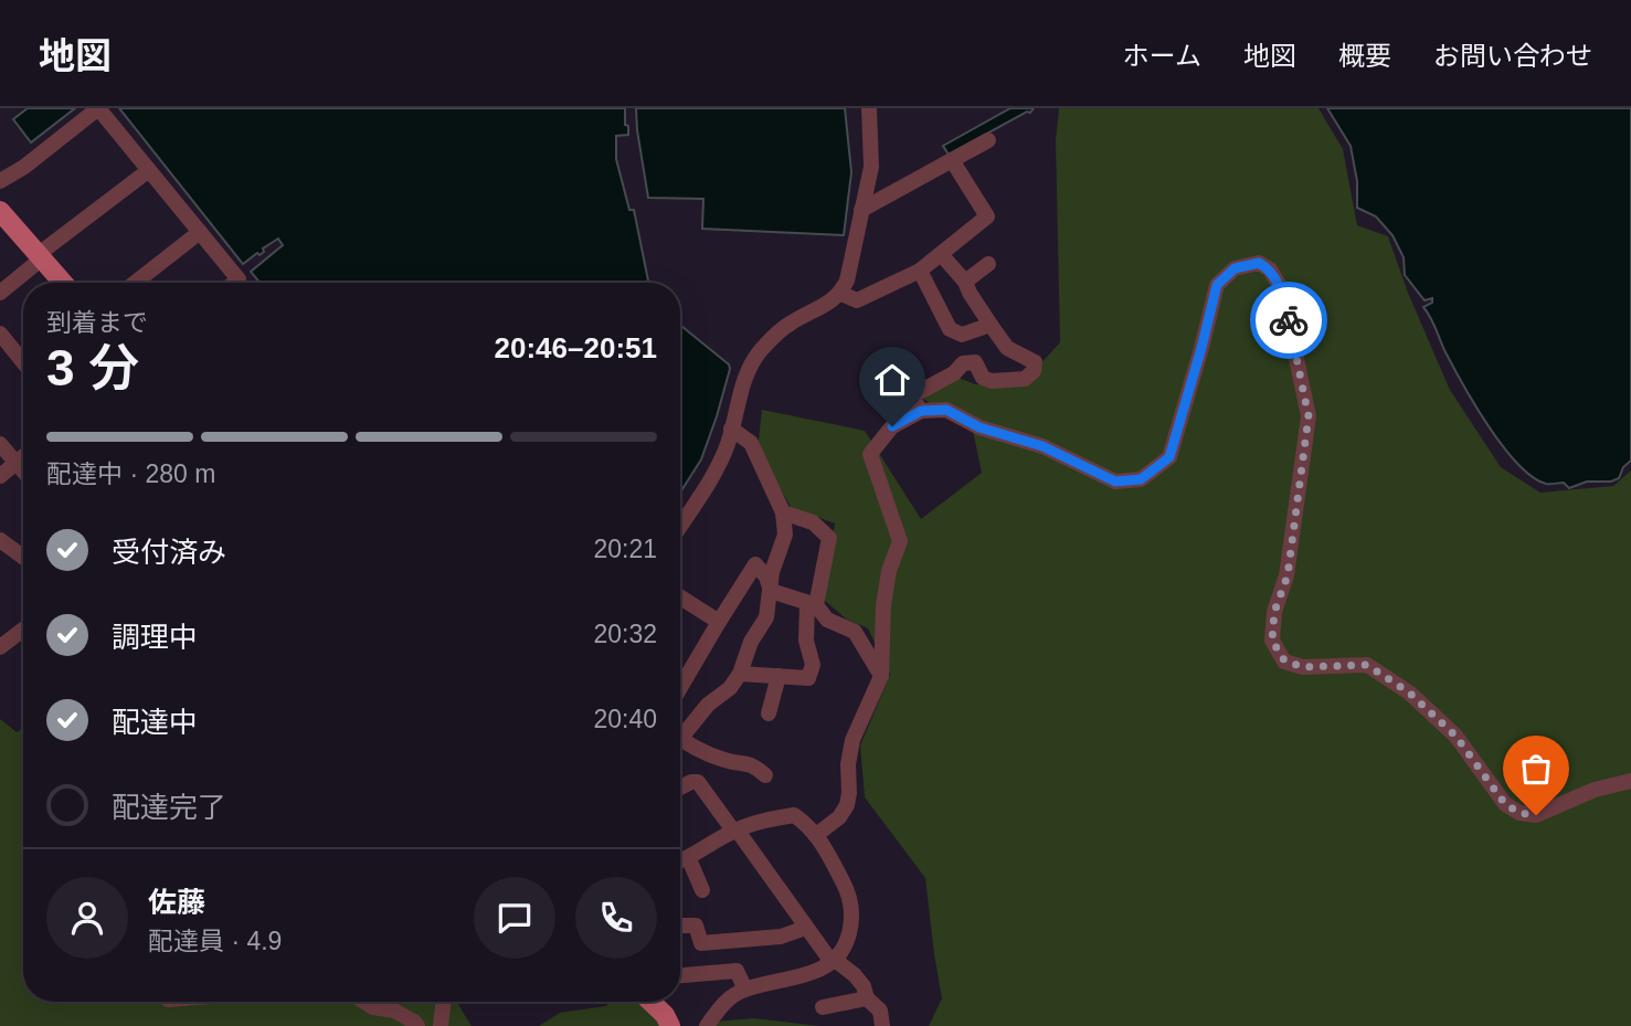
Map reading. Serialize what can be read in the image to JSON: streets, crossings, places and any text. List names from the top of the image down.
{
  "page": {
    "header": "地図",
    "nav": [
      "ホーム",
      "地図",
      "概要",
      "お問い合わせ"
    ],
    "heading": ["3 分", "到着まで", "20:46–20:51"],
    "panel": ["佐藤", "配達員 · 4.9"],
    "bar": "配達中 · 280 m",
    "list": [
      ["受付済み", "20:21"],
      ["調理中", "20:32"],
      ["配達中", "20:40"],
      "配達完了"
    ]
  }
}
